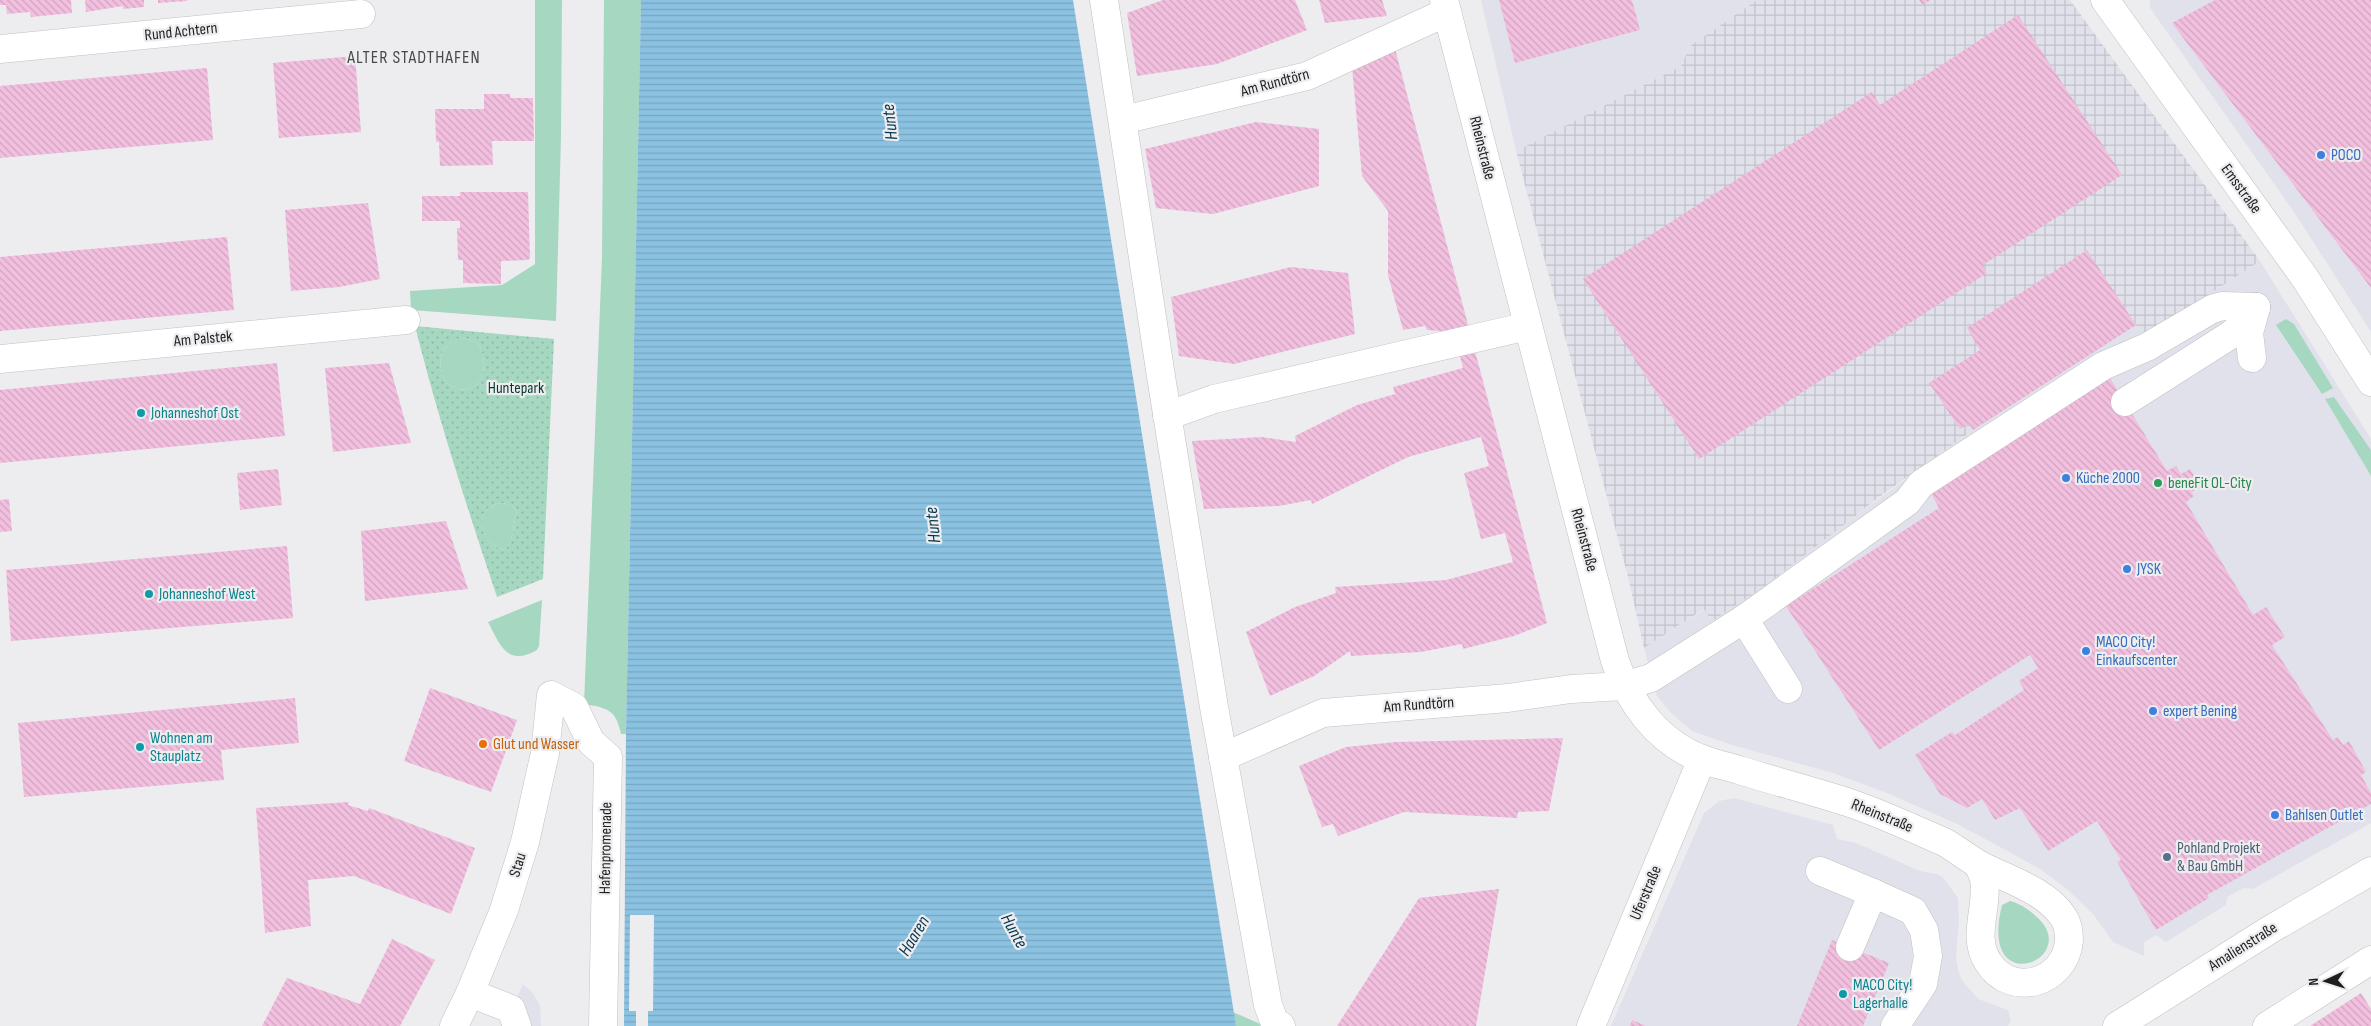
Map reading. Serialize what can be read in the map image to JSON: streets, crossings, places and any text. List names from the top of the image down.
{
  "streets": {
    "street": [
      "Rund Achtern",
      "Am Rundtörn",
      "Rheinstraße",
      "Emsstraße",
      "Am Palstek",
      "Hafenpromenade",
      "Stau",
      "Uferstraße",
      "Amalienstraße"
    ]
  },
  "crossings": [
    ["Am Rundtörn", "Rheinstraße"],
    ["Rheinstraße", "Uferstraße"],
    ["Hafenpromenade", "Stau"]
  ],
  "districts": ["ALTER STADTHAFEN"],
  "water": ["Hunte", "Haaren"],
  "parks": ["Huntepark"],
  "places": [
    "POCO",
    "Johanneshof Ost",
    "Küche 2000",
    "beneFit OL-City",
    "JYSK",
    "Johanneshof West",
    "MACO City! Einkaufscenter",
    "expert Bening",
    "Glut und Wasser",
    "Wohnen am Stauplatz",
    "Bahlsen Outlet",
    "Pohland Projekt & Bau GmbH",
    "MACO City! Lagerhalle"
  ],
  "north": "left"
}
